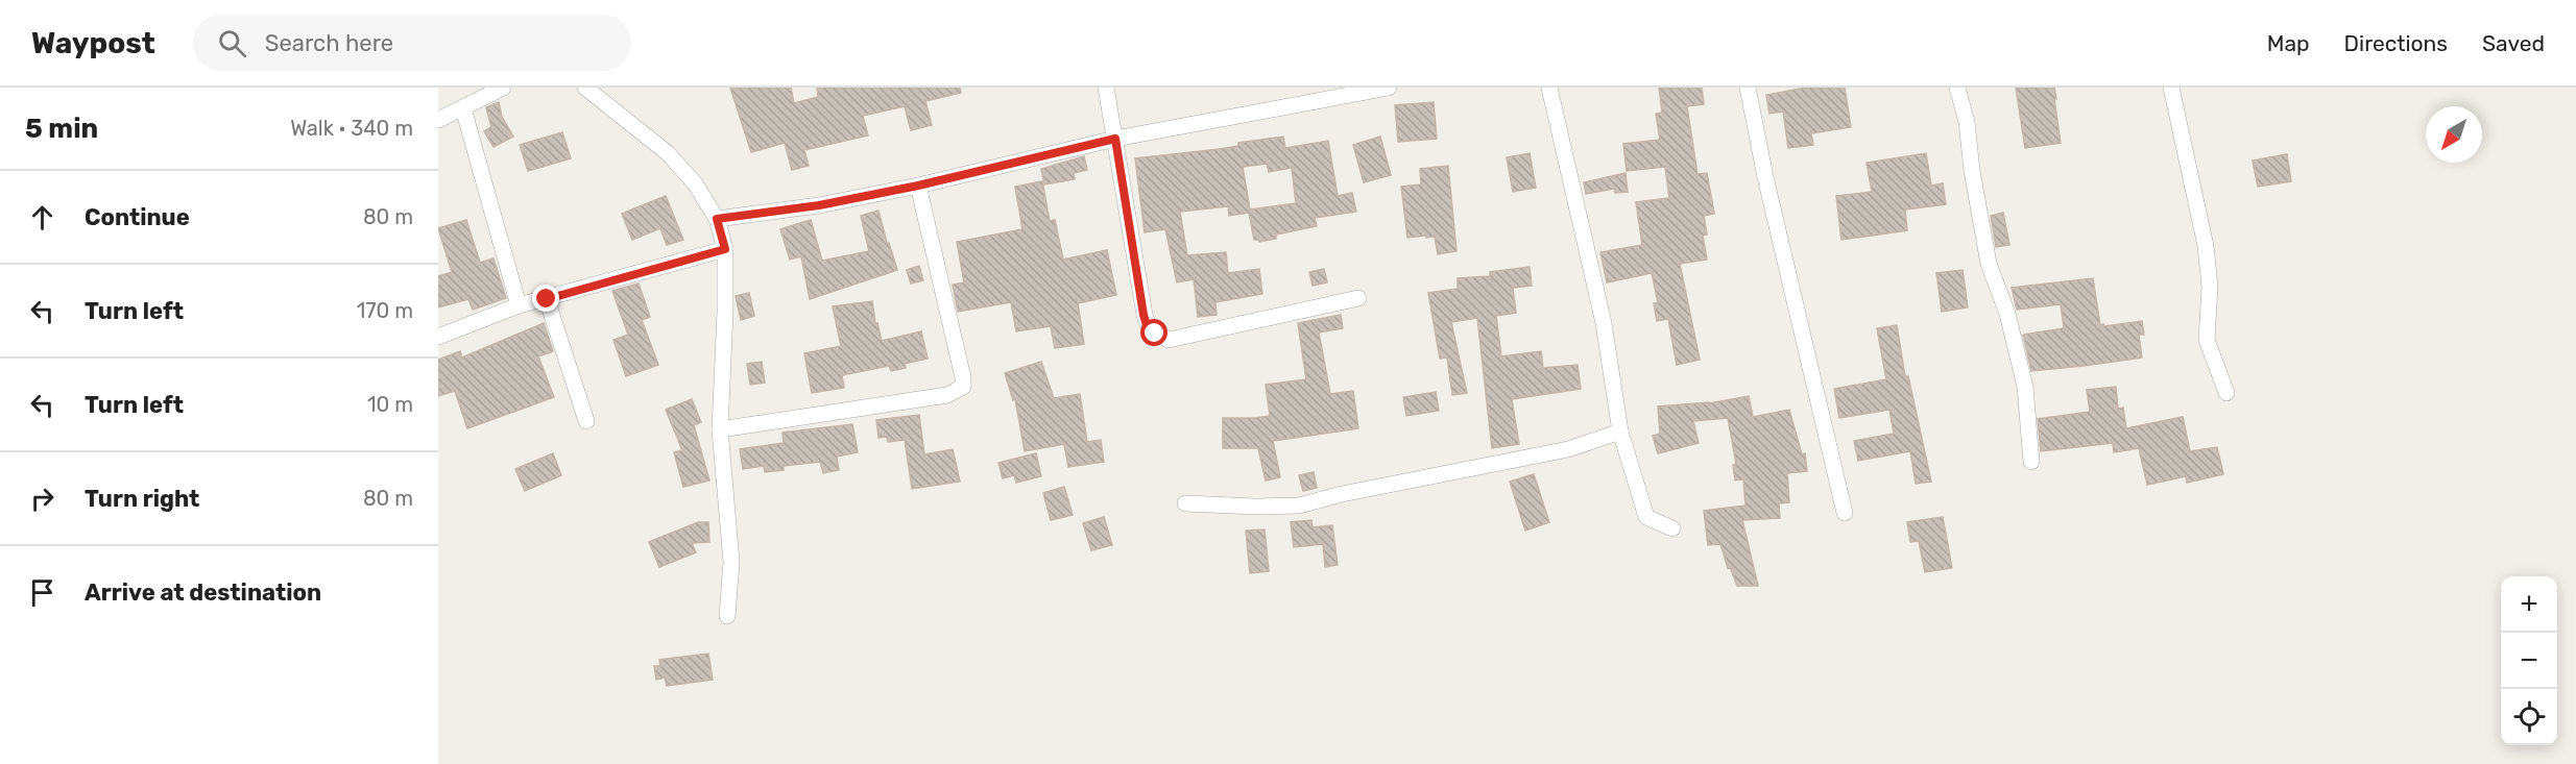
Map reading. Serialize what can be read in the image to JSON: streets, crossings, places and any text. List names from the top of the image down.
{
  "north": "bottom left",
  "page": {
    "header": "Waypost",
    "search": "Search here",
    "nav": ["Map", "Directions", "Saved"],
    "heading": ["5 min", "Walk · 340 m"],
    "list": [
      ["Continue", "80 m"],
      ["Turn left", "170 m"],
      ["Turn left", "10 m"],
      ["Turn right", "80 m"],
      "Arrive at destination"
    ],
    "map_buttons": ["+", "−"]
  }
}
